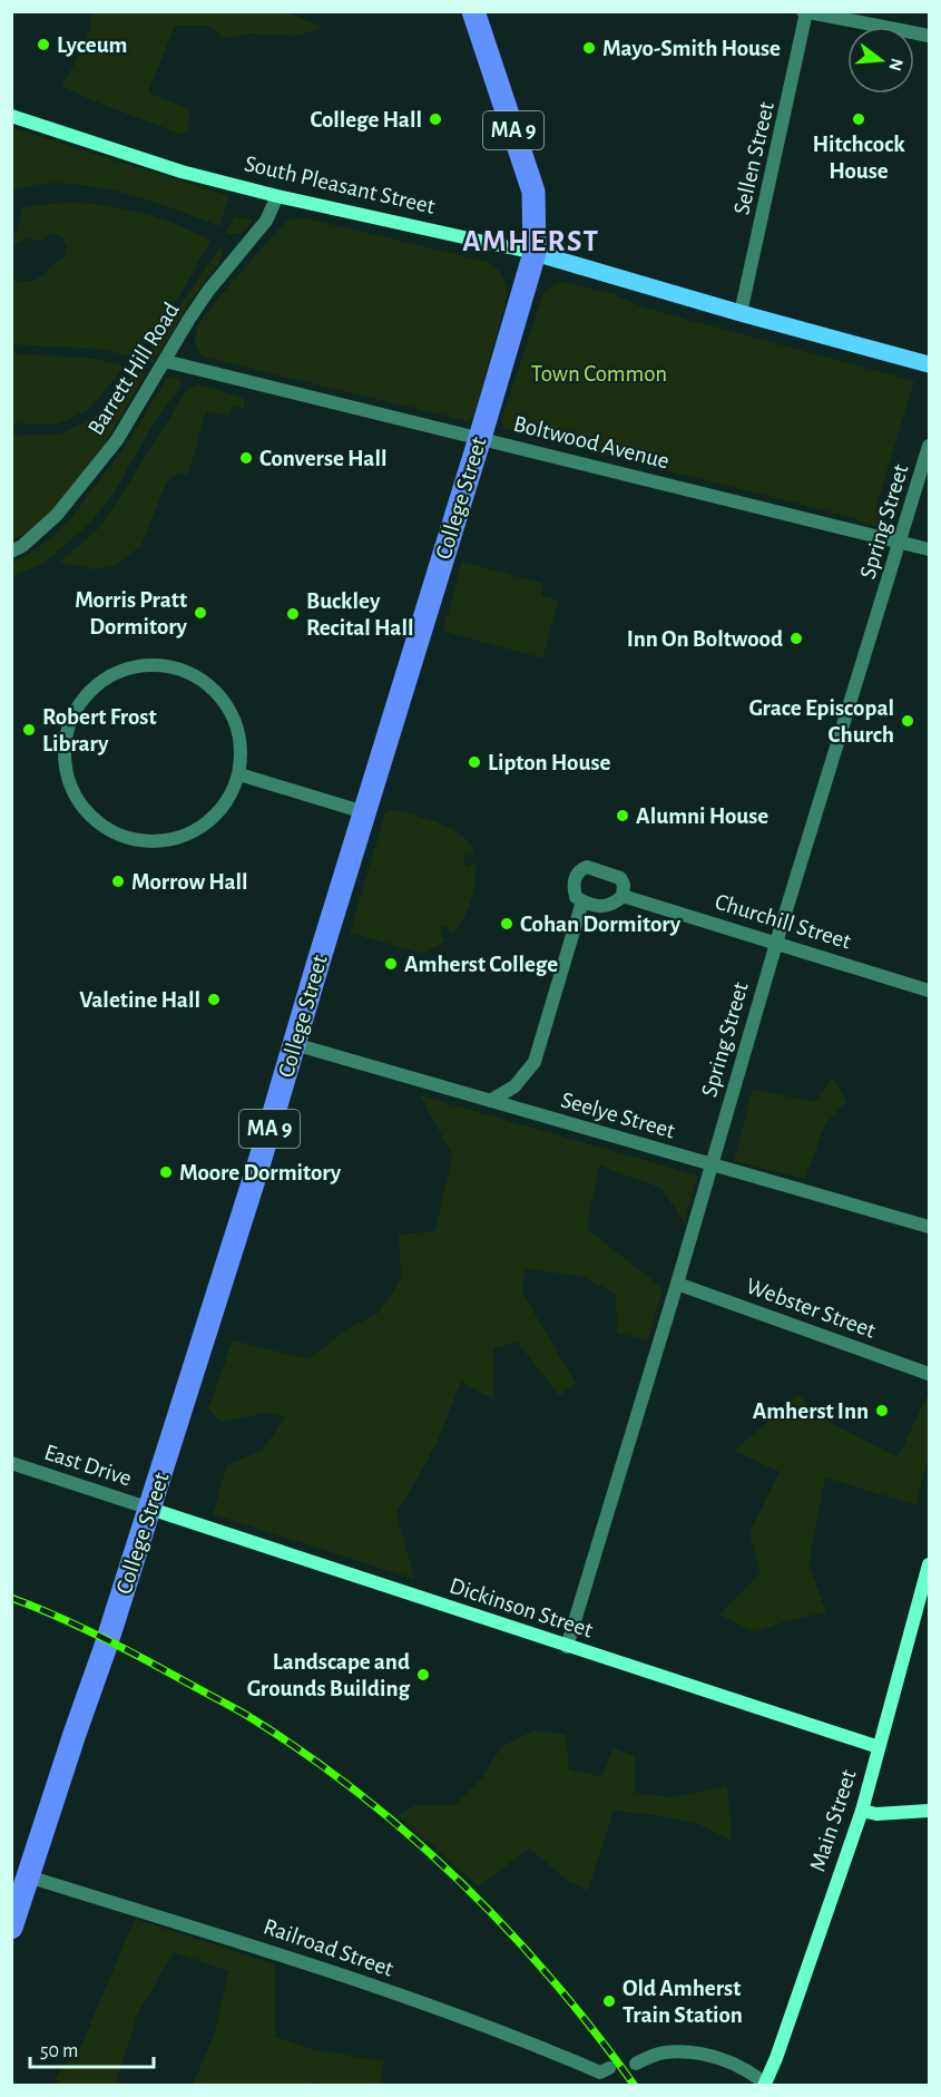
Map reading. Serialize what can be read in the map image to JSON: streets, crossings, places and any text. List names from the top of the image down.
{
  "streets": {
    "highway": ["MA 9", "College Street"],
    "main road": ["South Pleasant Street", "Dickinson Street", "Main Street"],
    "street": [
      "Sellen Street",
      "Barrett Hill Road",
      "Boltwood Avenue",
      "Spring Street",
      "Churchill Street",
      "Seelye Street",
      "Webster Street",
      "East Drive",
      "Railroad Street"
    ]
  },
  "crossings": [
    ["MA 9", "South Pleasant Street"],
    ["MA 9", "College Street"],
    ["Sellen Street", "South Pleasant Street"],
    ["South Pleasant Street", "Barrett Hill Road"],
    ["South Pleasant Street", "College Street"],
    ["Barrett Hill Road", "Boltwood Avenue"],
    ["Boltwood Avenue", "College Street"],
    ["Boltwood Avenue", "Spring Street"],
    ["College Street", "Seelye Street"],
    ["College Street", "East Drive"],
    ["College Street", "Dickinson Street"],
    ["College Street", "Railroad Street"],
    ["Spring Street", "Churchill Street"],
    ["Spring Street", "Seelye Street"],
    ["Spring Street", "Webster Street"],
    ["Spring Street", "Dickinson Street"],
    ["East Drive", "Dickinson Street"],
    ["Dickinson Street", "Main Street"]
  ],
  "districts": ["AMHERST"],
  "parks": ["Town Common"],
  "places": [
    "Lyceum",
    "Mayo-Smith House",
    "College Hall",
    "Hitchcock House",
    "Converse Hall",
    "Morris Pratt Dormitory",
    "Buckley Recital Hall",
    "Inn On Boltwood",
    "Grace Episcopal Church",
    "Robert Frost Library",
    "Lipton House",
    "Alumni House",
    "Morrow Hall",
    "Cohan Dormitory",
    "Amherst College",
    "Valetine Hall",
    "Moore Dormitory",
    "Amherst Inn",
    "Landscape and Grounds Building",
    "Old Amherst Train Station"
  ],
  "scale_bar": "50 m",
  "north": "right"
}
